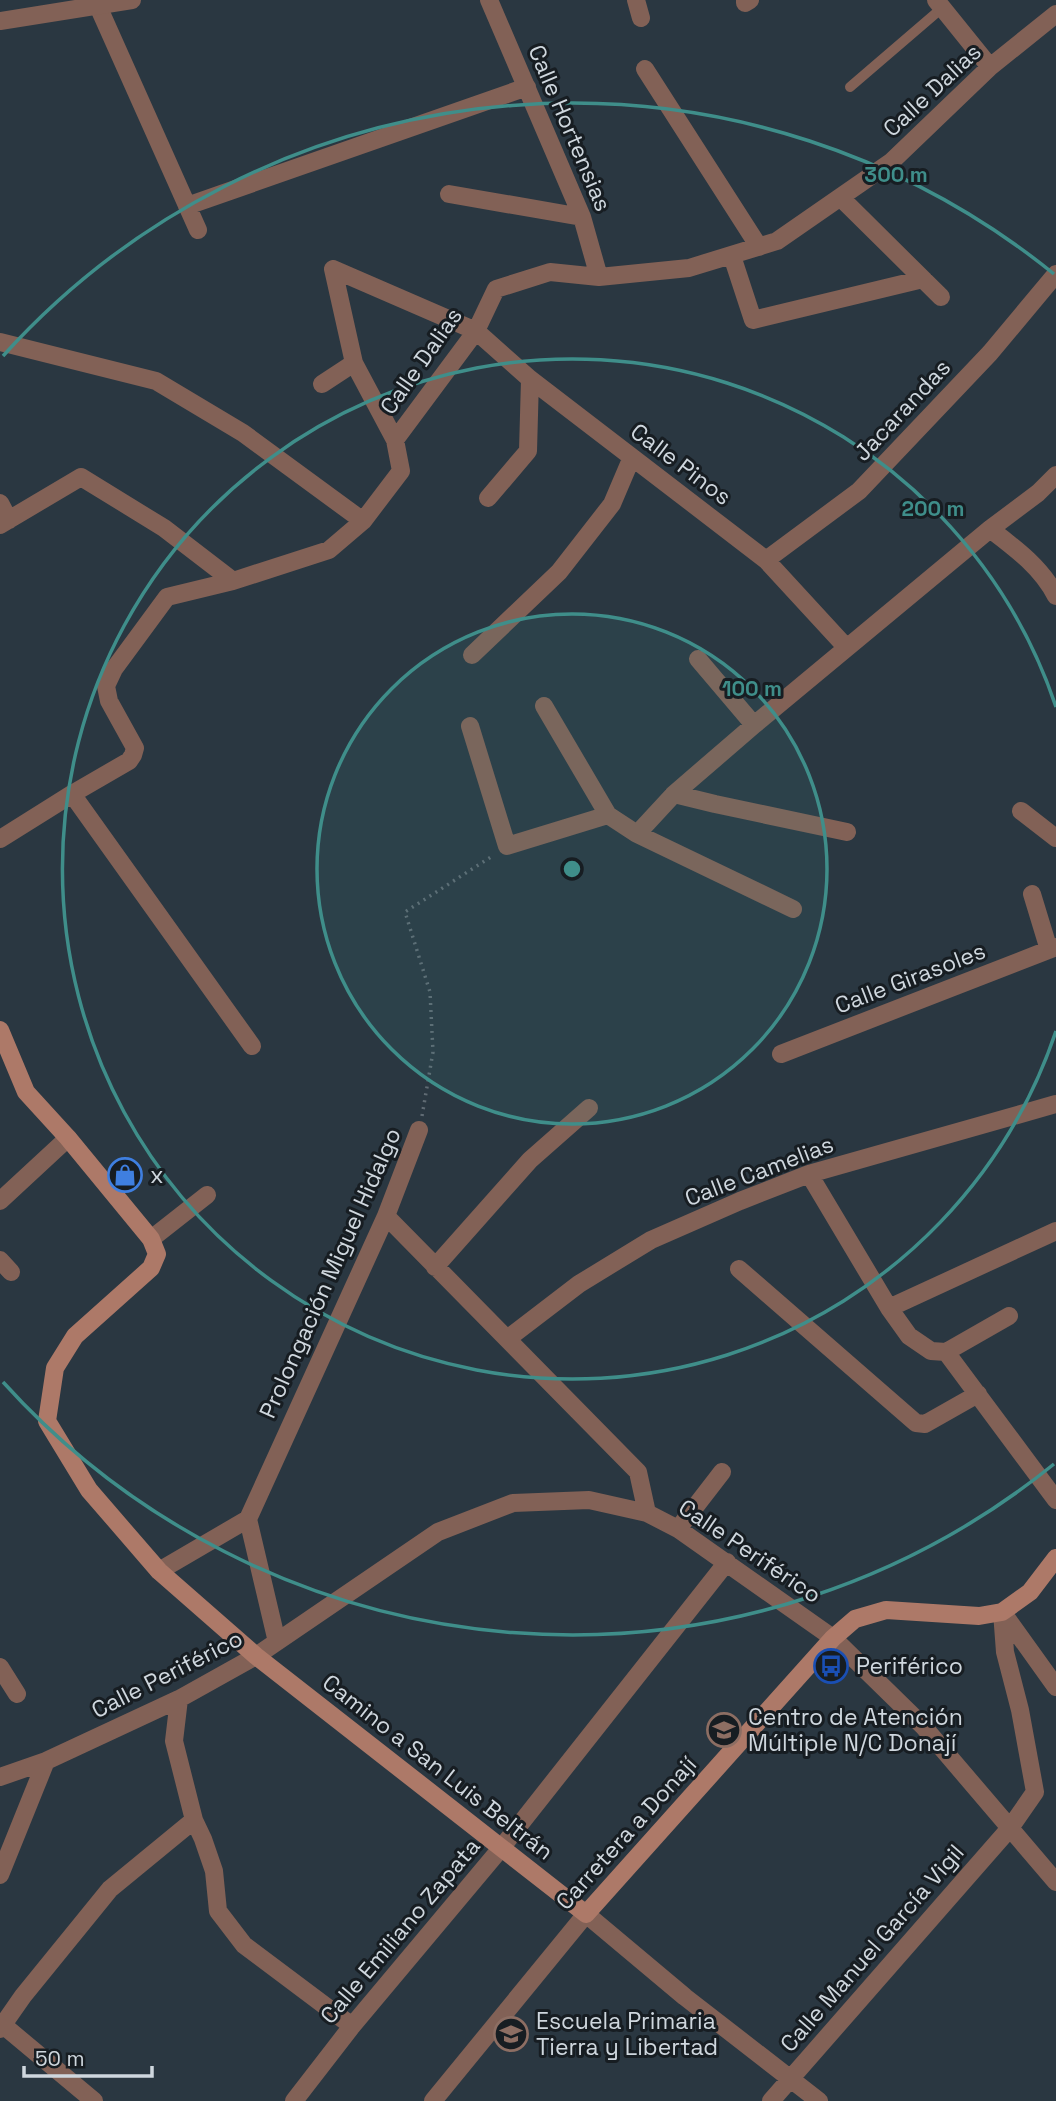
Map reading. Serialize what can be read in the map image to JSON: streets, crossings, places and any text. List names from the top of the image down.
{
  "streets": {
    "main road": ["Camino a San Luis Beltrán", "Carretera a Donají"],
    "street": [
      "Calle Dalias",
      "Calle Hortensias",
      "Jacarandas",
      "Calle Pinos",
      "Calle Girasoles",
      "Calle Camelias",
      "Prolongación Miguel Hidalgo",
      "Calle Periférico",
      "Calle Emiliano Zapata",
      "Calle Manuel García Vigil"
    ]
  },
  "crossings": [
    ["Calle Dalias", "Calle Hortensias"],
    ["Calle Dalias", "Calle Pinos"],
    ["Jacarandas", "Calle Pinos"],
    ["Calle Periférico", "Camino a San Luis Beltrán"],
    ["Calle Periférico", "Carretera a Donají"],
    ["Calle Periférico", "Calle Emiliano Zapata"],
    ["Calle Periférico", "Calle Manuel García Vigil"],
    ["Camino a San Luis Beltrán", "Carretera a Donají"],
    ["Camino a San Luis Beltrán", "Calle Emiliano Zapata"],
    ["Camino a San Luis Beltrán", "Calle Manuel García Vigil"],
    ["Carretera a Donají", "Calle Manuel García Vigil"]
  ],
  "places": {
    "shop": ["x"],
    "bus stop": ["Periférico"],
    "school or university": ["Centro de Atención Múltiple N/C Donají", "Escuela Primaria Tierra y Libertad"]
  },
  "scale_bar": "50 m",
  "rings": ["300 m", "200 m", "100 m"]
}
